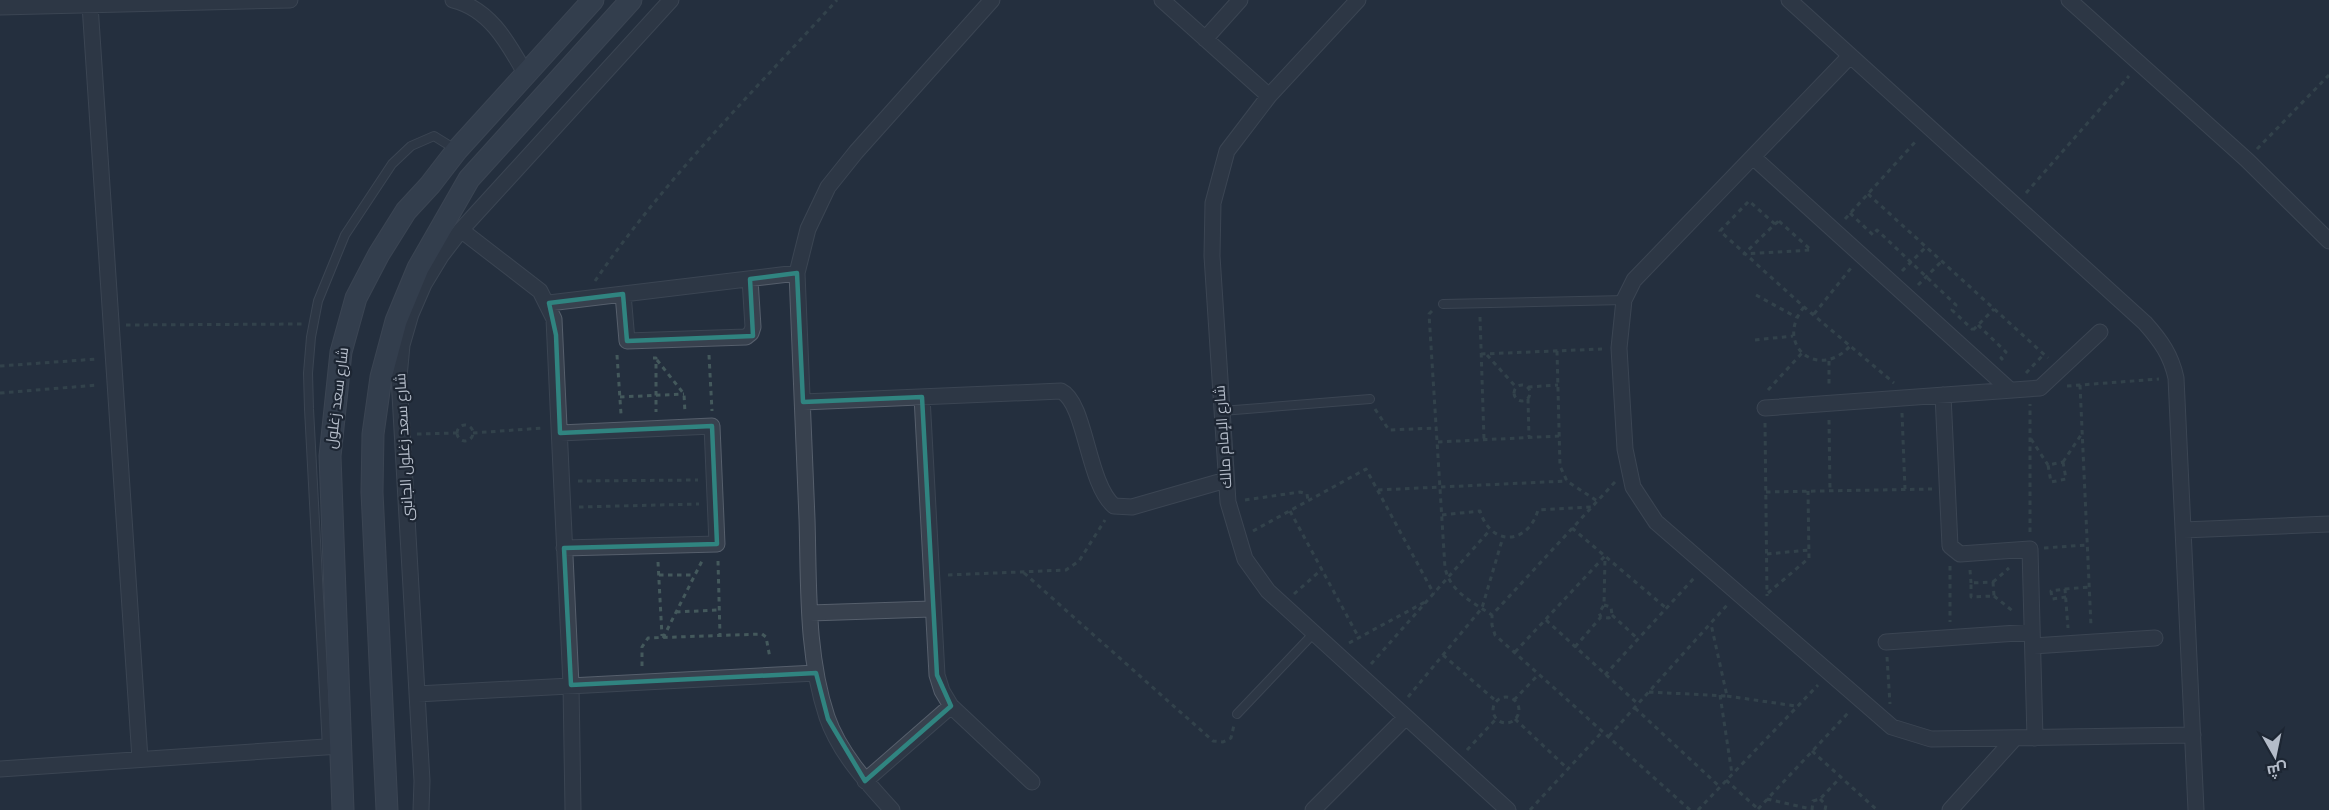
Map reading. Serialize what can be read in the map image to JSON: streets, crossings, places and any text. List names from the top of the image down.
{
  "streets": {
    "main road": ["شارع سعد زغلول"],
    "street": ["شارع الإمام مالك", "شارع سعد زغلول الجانبى"]
  },
  "north": "bottom"
}
